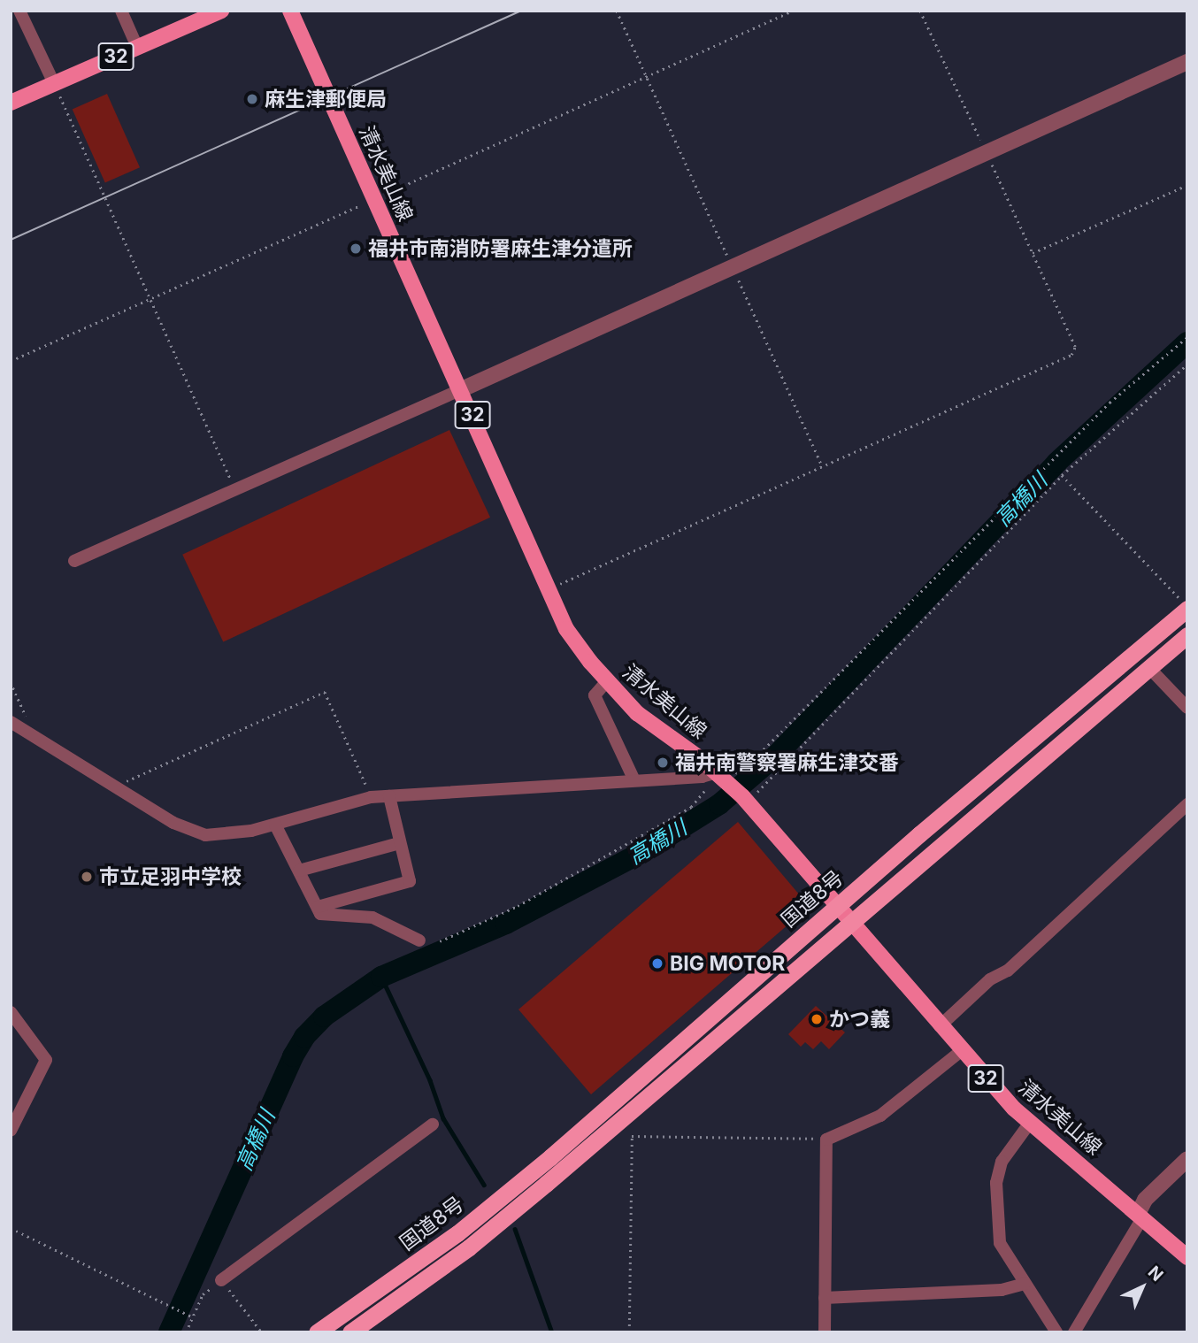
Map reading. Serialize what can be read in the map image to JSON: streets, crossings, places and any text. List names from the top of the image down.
{
  "streets": {
    "highway": ["国道8号"],
    "main road": ["32", "清水美山線"]
  },
  "crossings": [
    ["清水美山線", "国道8号"]
  ],
  "water": ["高橋川"],
  "places": [
    "麻生津郵便局",
    "福井市南消防署麻生津分遣所",
    "福井南警察署麻生津交番",
    "市立足羽中学校",
    "BIG MOTOR",
    "かつ義"
  ],
  "north": "top right"
}
